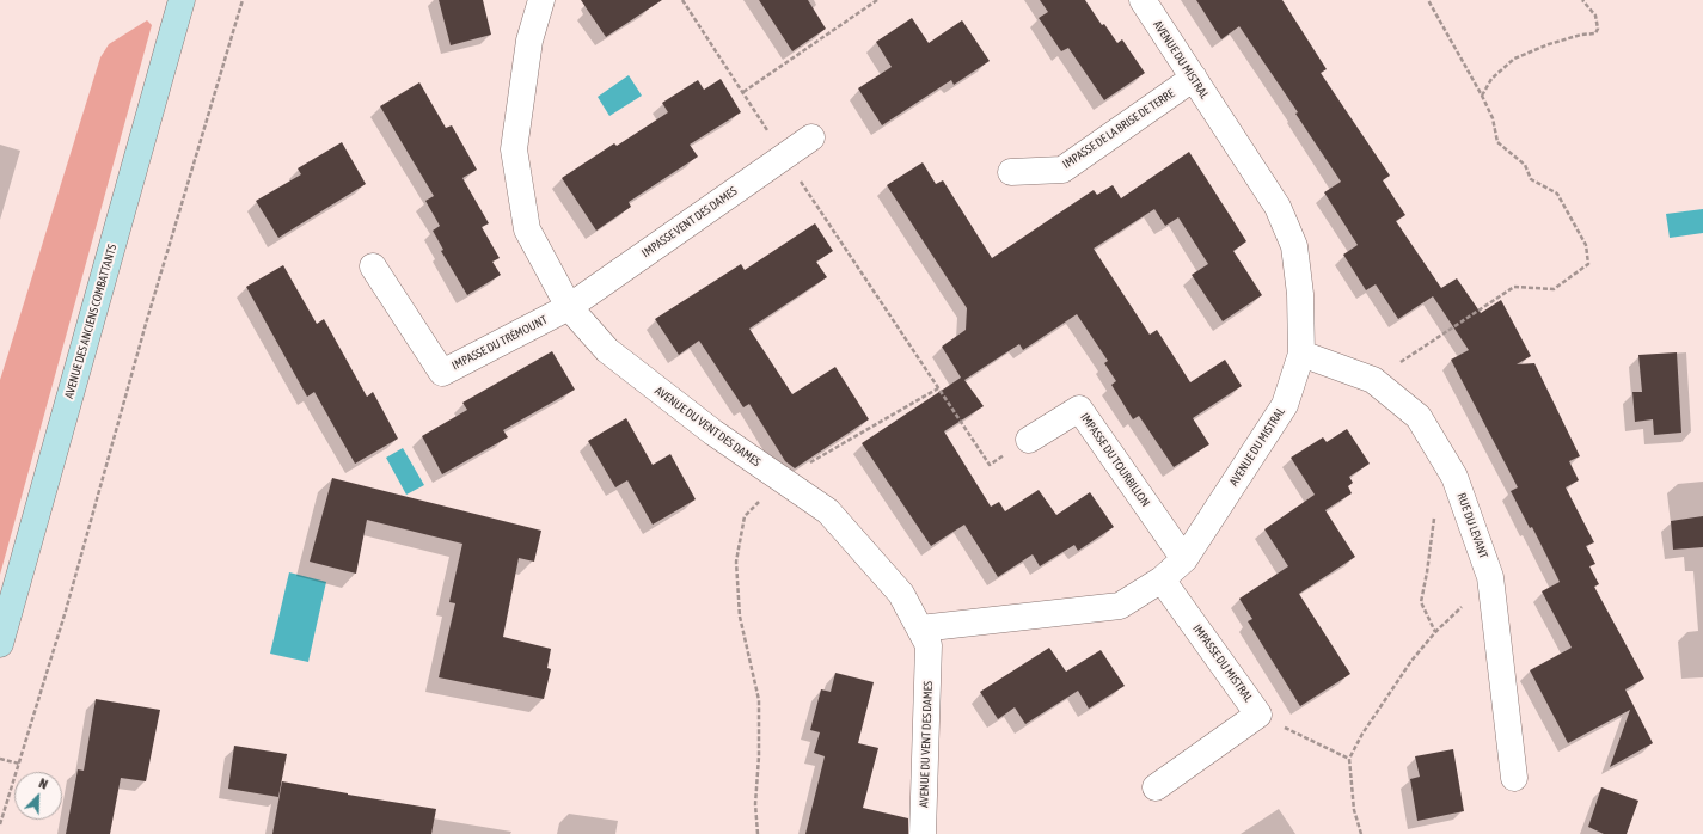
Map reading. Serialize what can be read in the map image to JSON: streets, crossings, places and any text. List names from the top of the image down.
{
  "streets": {
    "main road": ["AVENUE DES ANCIENS COMBATTANTS"],
    "street": [
      "AVENUE DU MISTRAL",
      "IMPASSE DE LA BRISE DE TERRE",
      "IMPASSE VENT DES DAMES",
      "IMPASSE DU TRÉMOUNT",
      "AVENUE DU VENT DES DAMES",
      "IMPASSE DU TOURBILLON",
      "RUE DU LEVANT",
      "IMPASSE DU MISTRAL"
    ]
  },
  "crossings": [
    ["AVENUE DU MISTRAL", "IMPASSE DE LA BRISE DE TERRE"],
    ["AVENUE DU MISTRAL", "AVENUE DU VENT DES DAMES"],
    ["AVENUE DU MISTRAL", "IMPASSE DU TOURBILLON"],
    ["AVENUE DU MISTRAL", "RUE DU LEVANT"],
    ["AVENUE DU MISTRAL", "IMPASSE DU MISTRAL"],
    ["IMPASSE VENT DES DAMES", "IMPASSE DU TRÉMOUNT"],
    ["IMPASSE VENT DES DAMES", "AVENUE DU VENT DES DAMES"],
    ["IMPASSE DU TRÉMOUNT", "AVENUE DU VENT DES DAMES"]
  ],
  "north": "top right"
}
